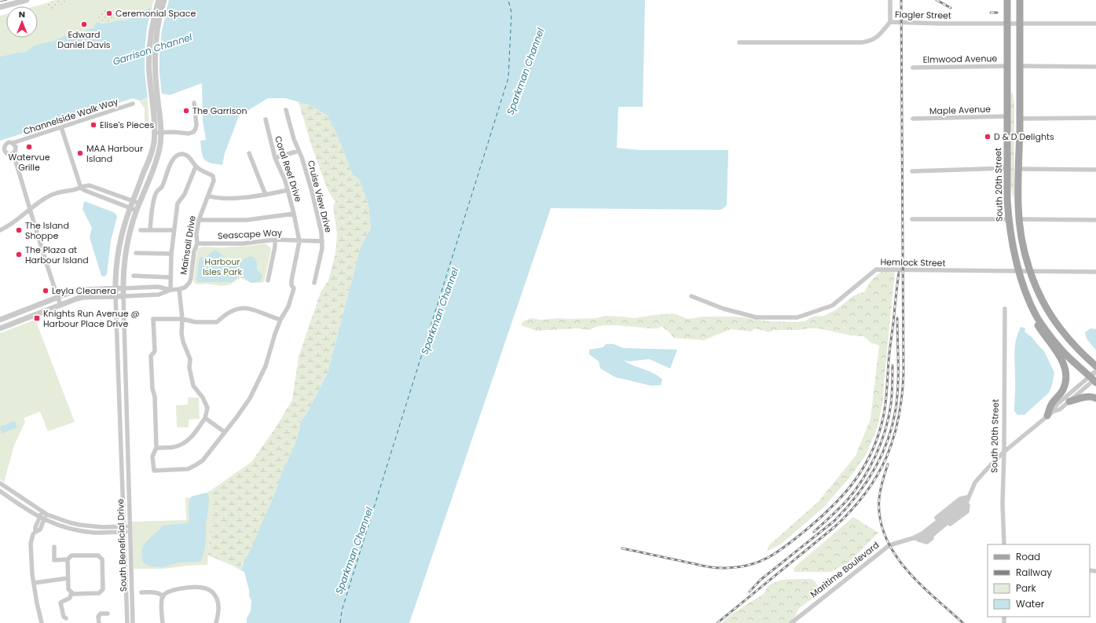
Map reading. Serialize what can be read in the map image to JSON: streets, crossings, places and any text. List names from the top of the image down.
{
  "streets": {
    "main road": ["South 20th Street"],
    "street": [
      "Flagler Street",
      "Elmwood Avenue",
      "Maple Avenue",
      "Channelside Walk Way",
      "Coral Reef Drive",
      "Cruise View Drive",
      "Seascape Way",
      "Mainsail Drive",
      "Hemlock Street",
      "South Beneficial Drive",
      "Maritime Boulevard"
    ]
  },
  "crossings": [
    ["Flagler Street", "South 20th Street"],
    ["Elmwood Avenue", "South 20th Street"],
    ["Maple Avenue", "South 20th Street"],
    ["Coral Reef Drive", "Seascape Way"],
    ["South 20th Street", "Hemlock Street"],
    ["South 20th Street", "Maritime Boulevard"],
    ["Cruise View Drive", "Seascape Way"],
    ["Seascape Way", "Mainsail Drive"]
  ],
  "water": ["Garrison Channel", "Sparkman Channel"],
  "parks": ["Harbour Isles Park"],
  "places": {
    "other": [
      "Ceremonial Space",
      "Edward Daniel Davis",
      "The Garrison",
      "Elise's Pieces",
      "D & D Delights",
      "Watervue Grille",
      "MAA Harbour Island",
      "The Island Shoppe",
      "The Plaza at Harbour Island",
      "Leyla Cleanera"
    ],
    "transit": ["Knights Run Avenue @ Harbour Place Drive"]
  },
  "legend": [
    "Road",
    "Railway",
    "Park",
    "Water"
  ],
  "north": "top"
}
